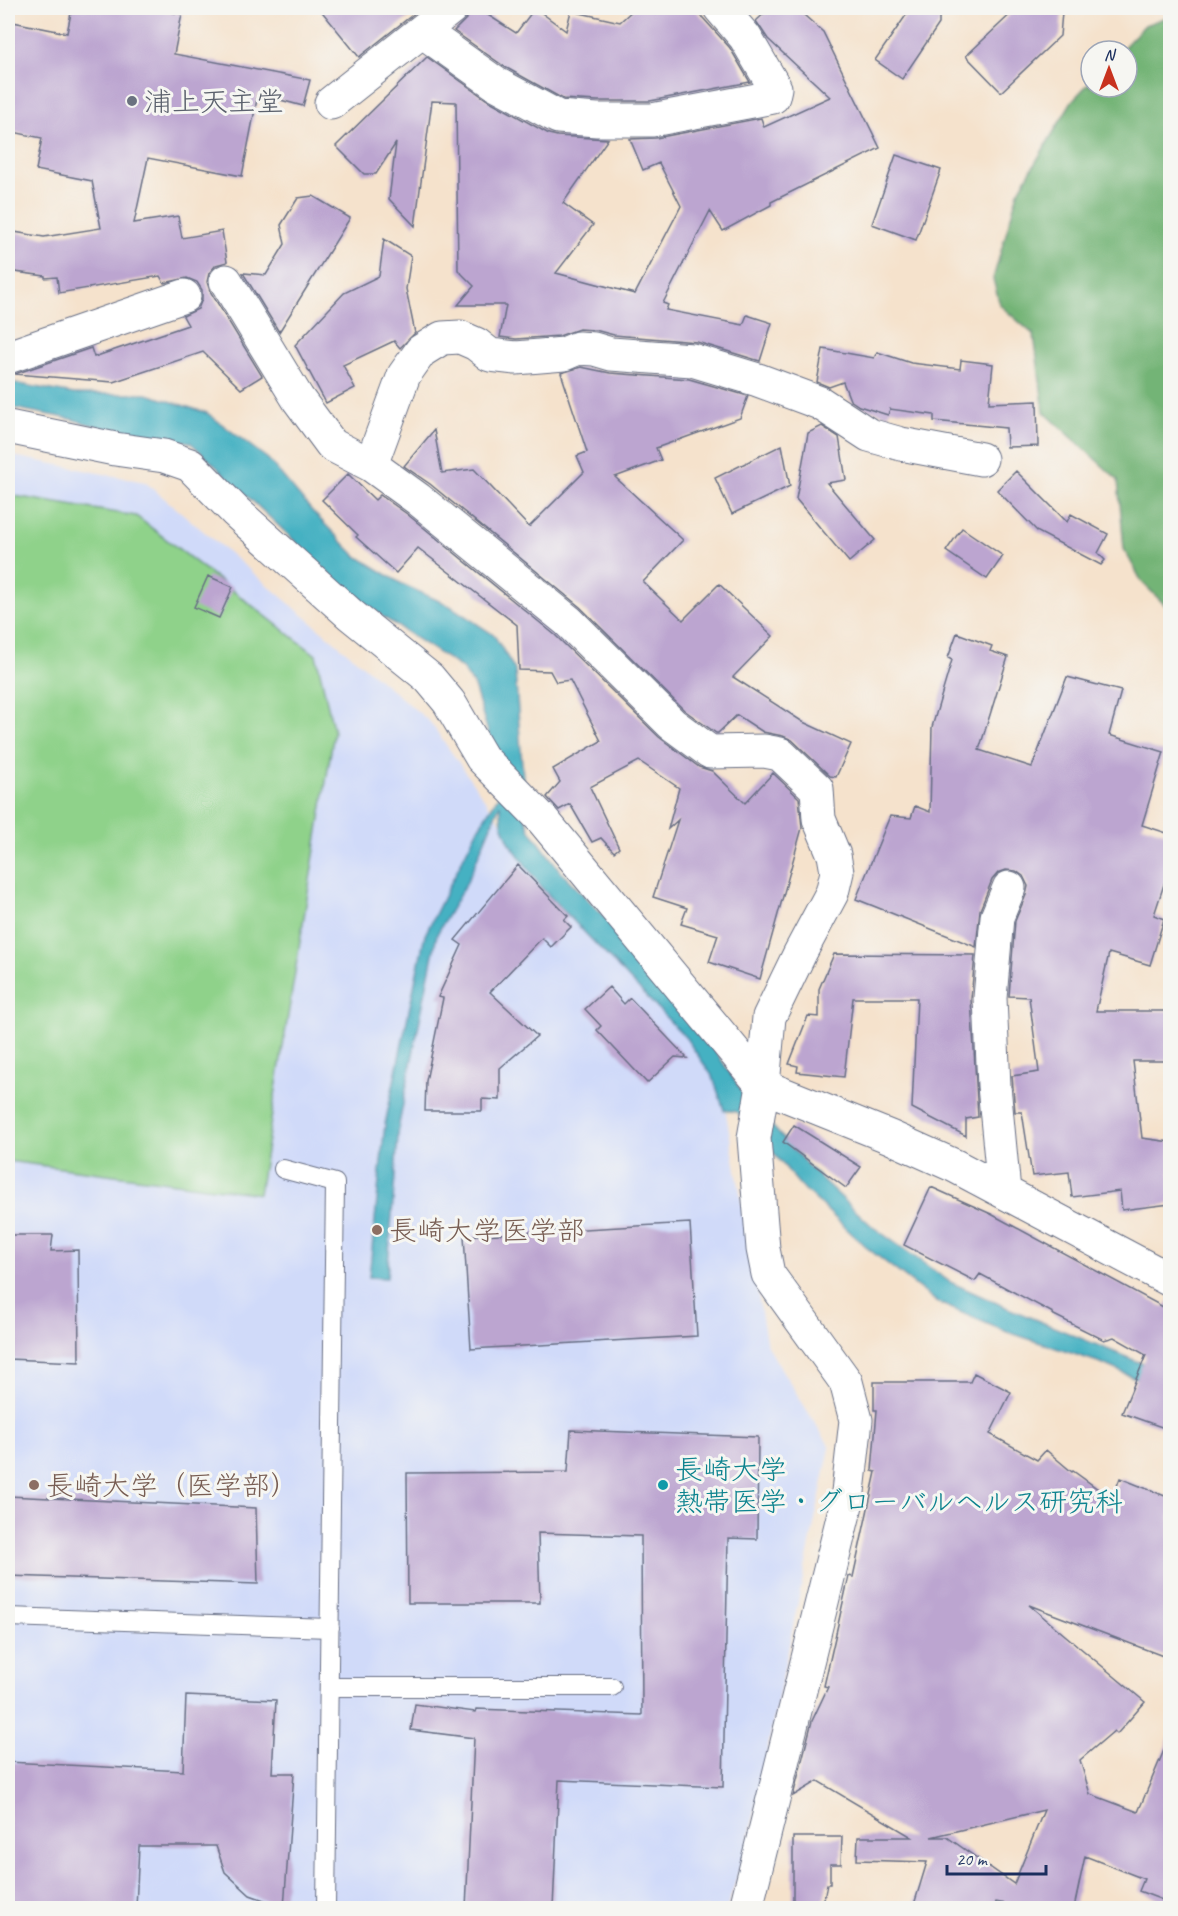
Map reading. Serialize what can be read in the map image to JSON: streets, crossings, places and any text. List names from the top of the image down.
{
  "places": [
    "浦上天主堂",
    "長崎大学医学部",
    "長崎大学（医学部）",
    "長崎大学 熱帯医学・グローバルヘルス研究科"
  ],
  "scale_bar": "20 m",
  "north": "top"
}
